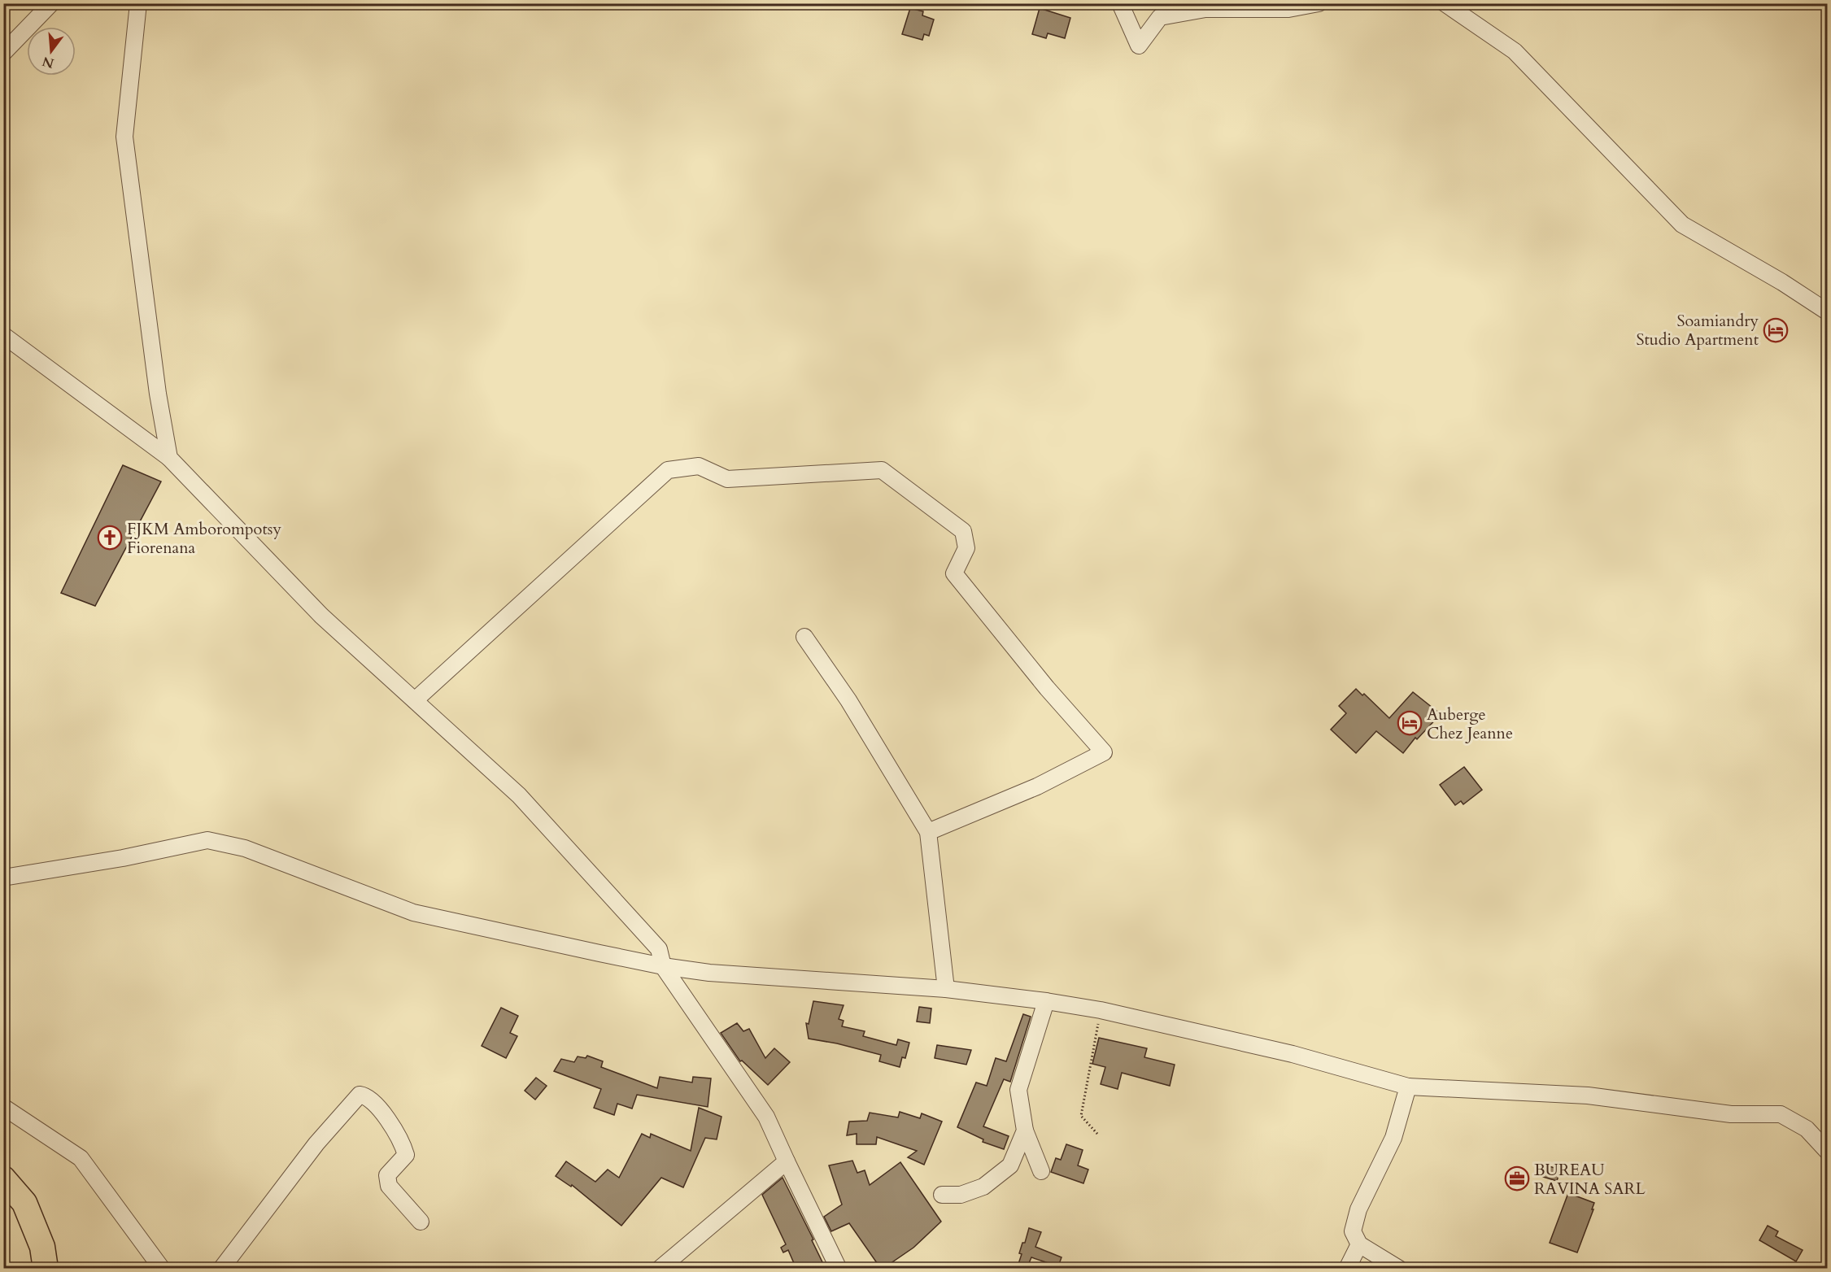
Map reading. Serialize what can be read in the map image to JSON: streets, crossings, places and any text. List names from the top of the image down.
{
  "places": {
    "hotel": ["Soamiandry Studio Apartment", "Auberge Chez Jeanne"],
    "church": ["FJKM Amborompotsy Fiorenana"],
    "office": ["BUREAU RAVINA SARL"]
  },
  "north": "bottom"
}
